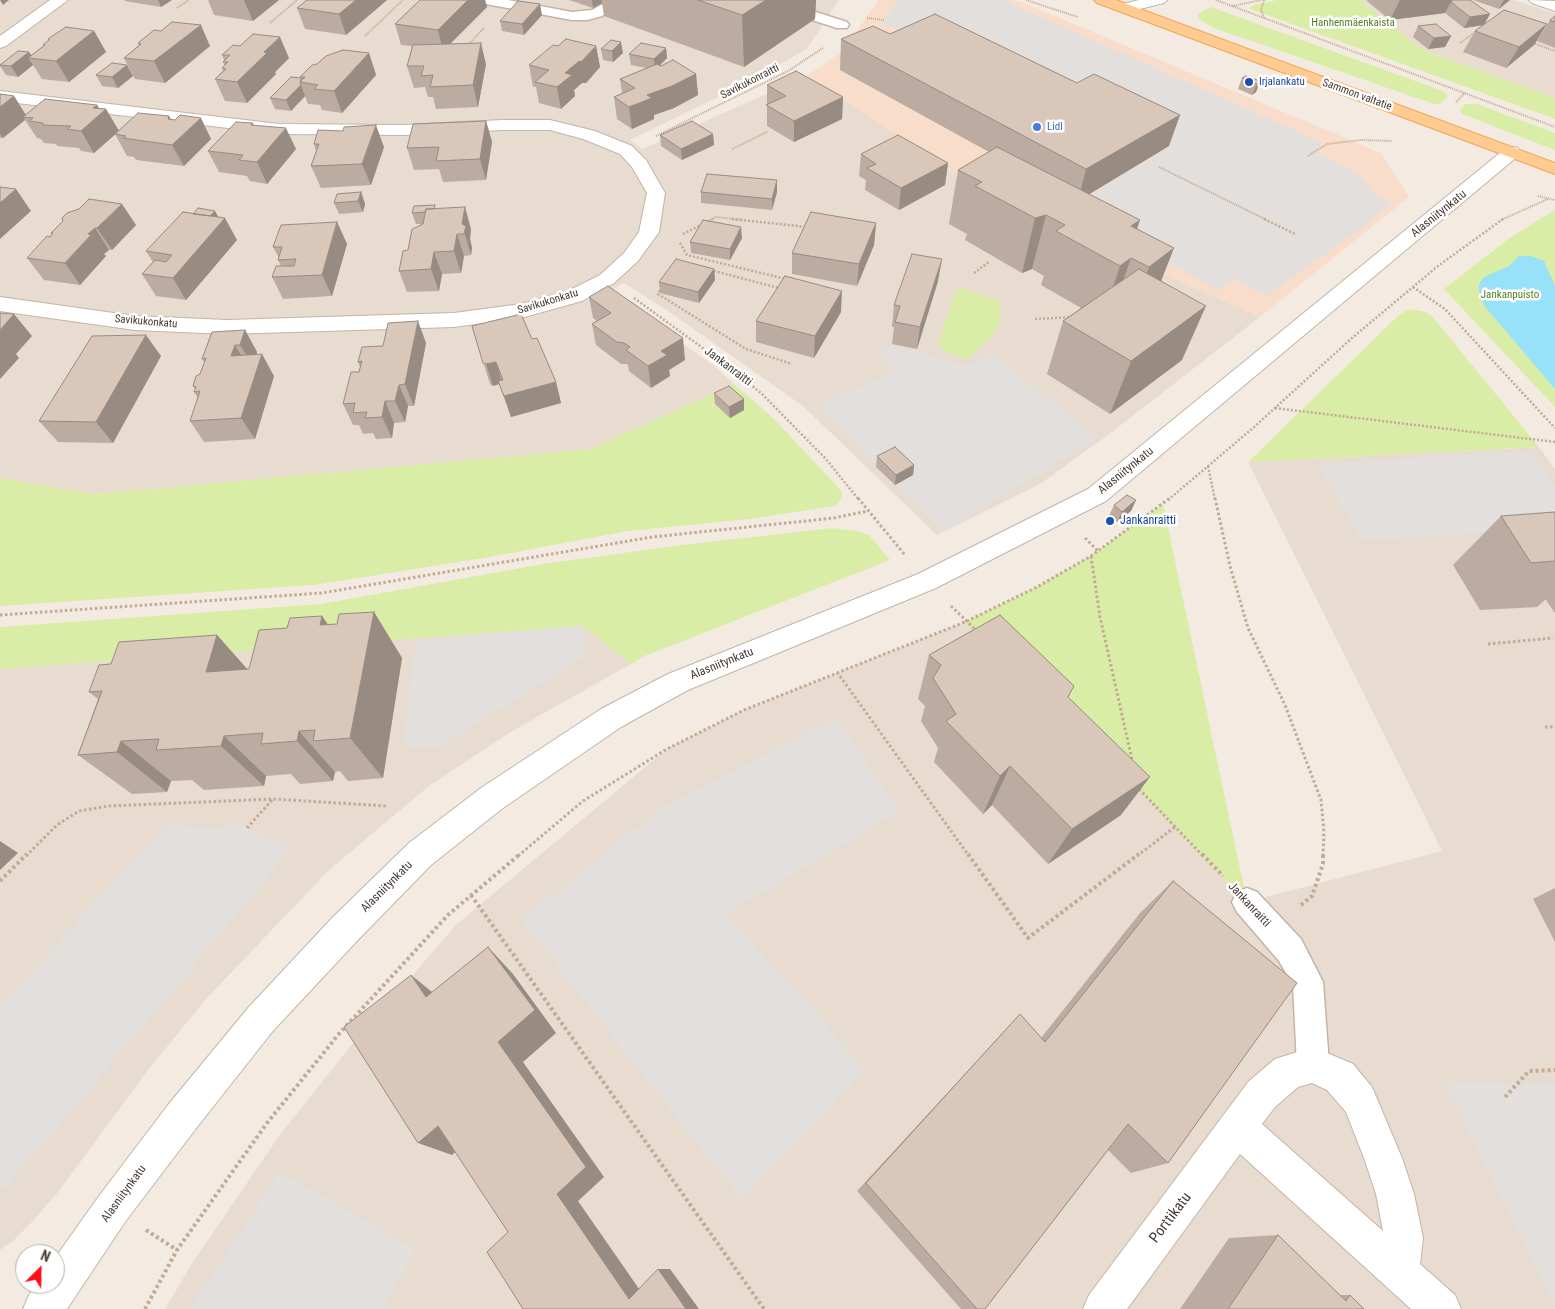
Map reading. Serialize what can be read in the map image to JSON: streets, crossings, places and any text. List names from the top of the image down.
{
  "streets": {
    "main road": ["Sammon valtatie"],
    "street": ["Alasniitynkatu", "Savikukonkatu", "Porttikatu"],
    "lane": ["Jankanraitti"],
    "path": ["Savikukonraitti"]
  },
  "crossings": [
    ["Savikukonraitti", "Savikukonkatu"],
    ["Sammon valtatie", "Alasniitynkatu"],
    ["Alasniitynkatu", "Jankanraitti"],
    ["Savikukonkatu", "Jankanraitti"]
  ],
  "parks": ["Hanhenmäenkaista", "Jankanpuisto"],
  "places": ["Irjalankatu", "Lidl", "Jankanraitti"],
  "north": "top right"
}
